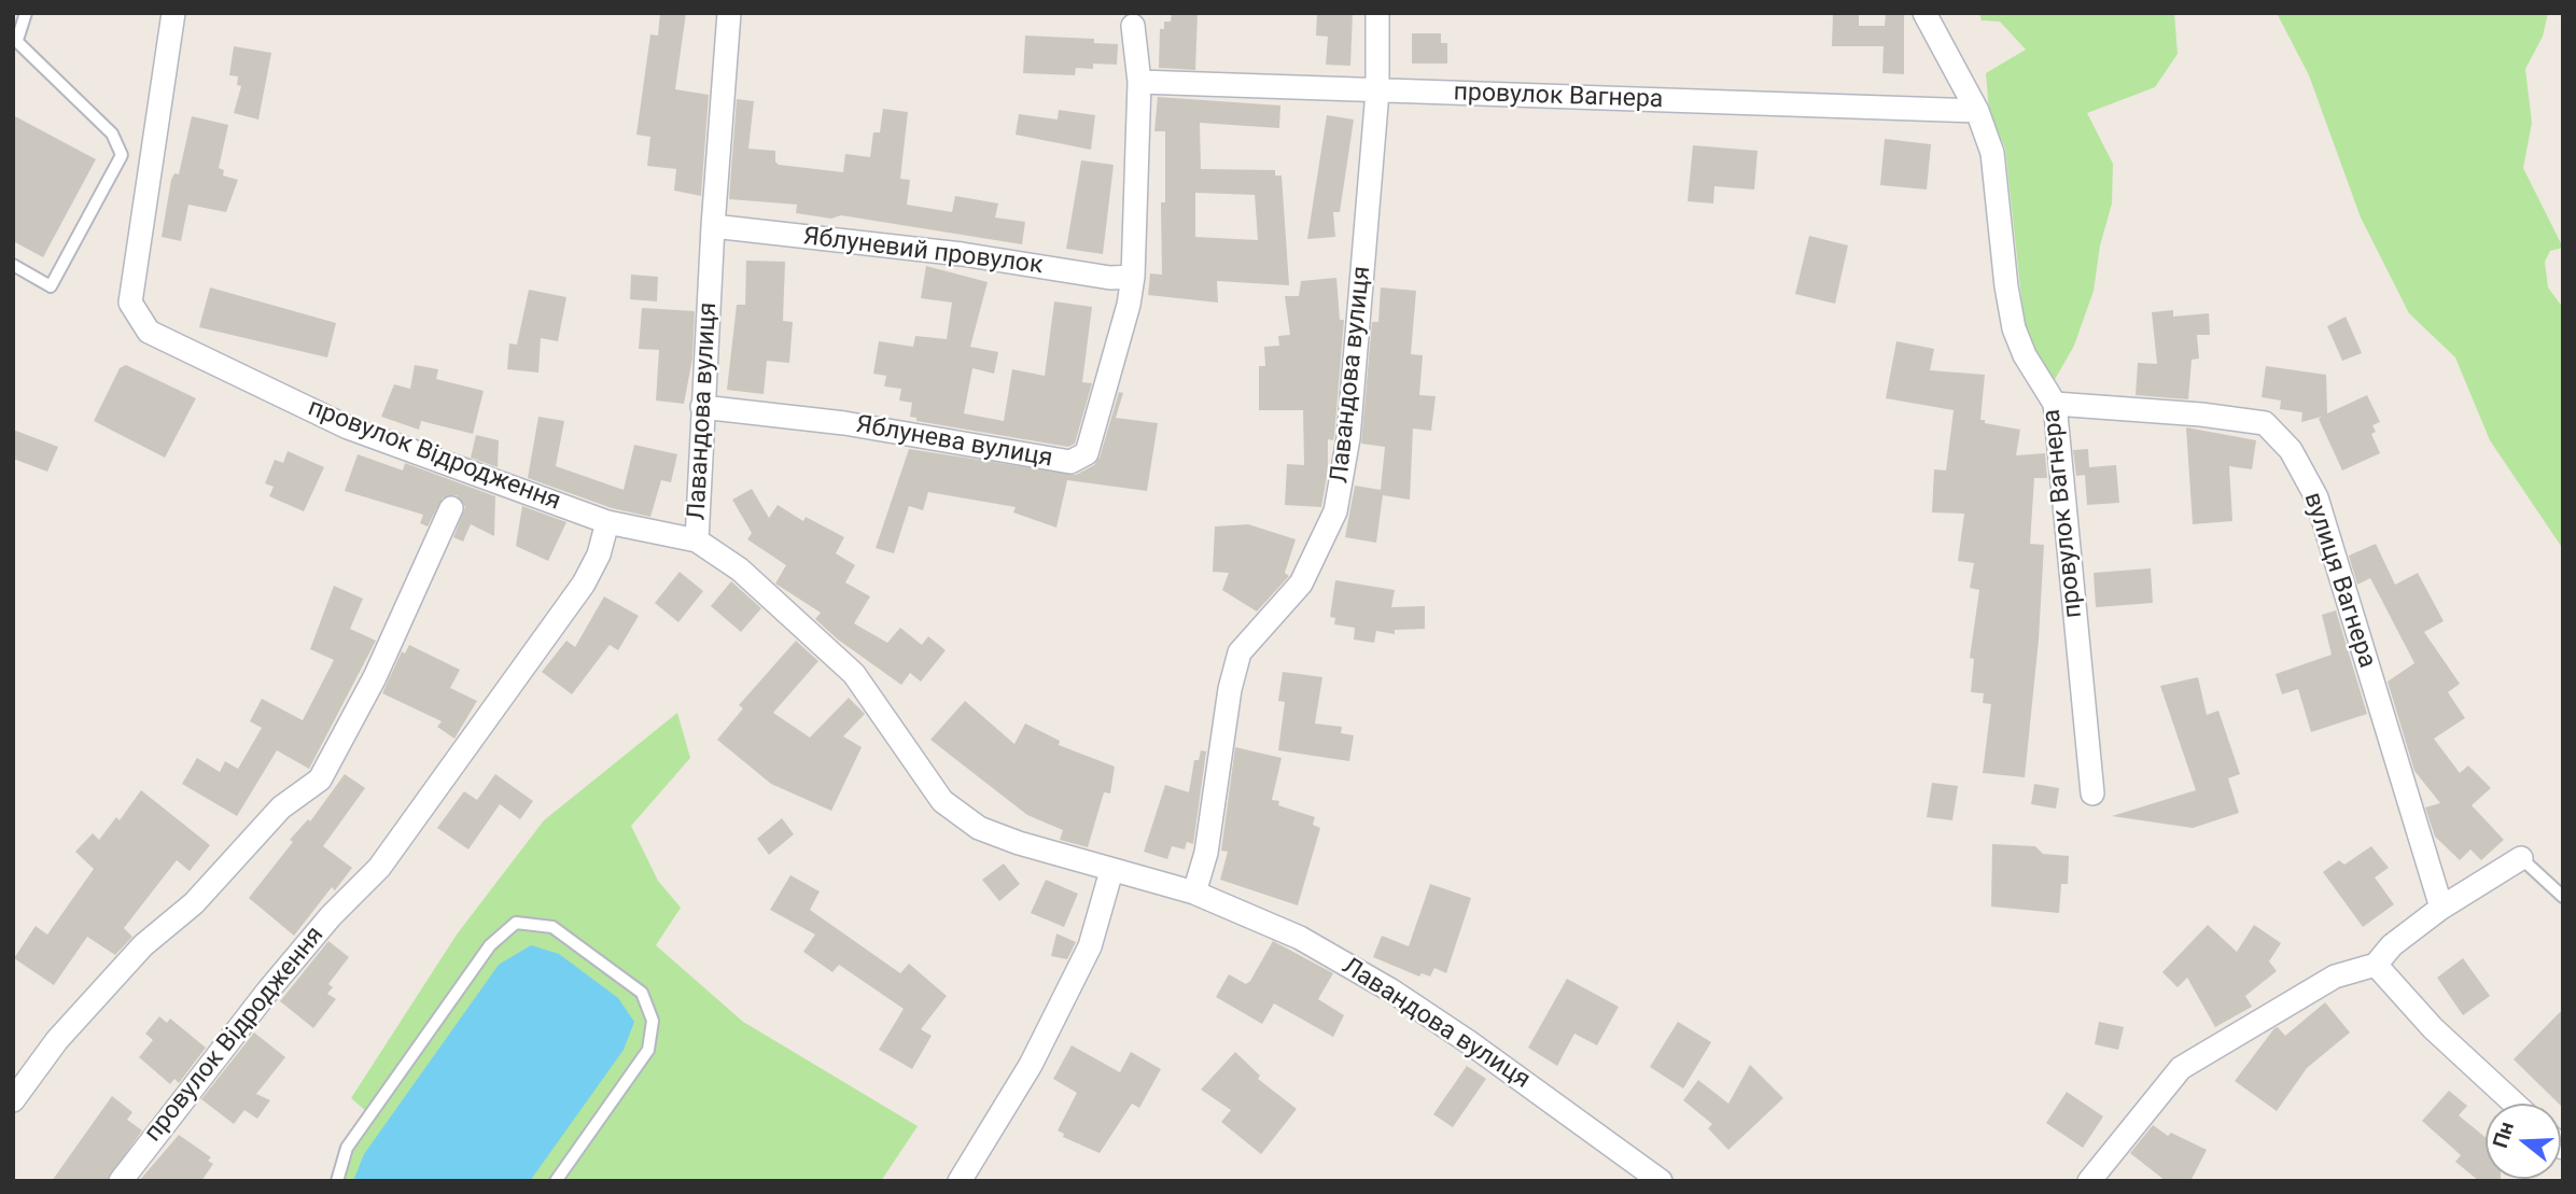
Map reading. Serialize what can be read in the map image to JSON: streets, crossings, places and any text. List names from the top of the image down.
{
  "streets": {
    "street": [
      "провулок Вагнера",
      "Яблуневий провулок",
      "Лавандова вулиця",
      "Яблунева вулиця",
      "провулок Відродження",
      "вулиця Вагнера"
    ]
  },
  "crossings": [
    ["провулок Вагнера", "Лавандова вулиця"],
    ["провулок Вагнера", "Яблунева вулиця"],
    ["провулок Вагнера", "вулиця Вагнера"],
    ["Яблуневий провулок", "Лавандова вулиця"],
    ["Яблуневий провулок", "Яблунева вулиця"],
    ["Лавандова вулиця", "Яблунева вулиця"],
    ["Лавандова вулиця", "провулок Відродження"]
  ],
  "north": "left"
}
